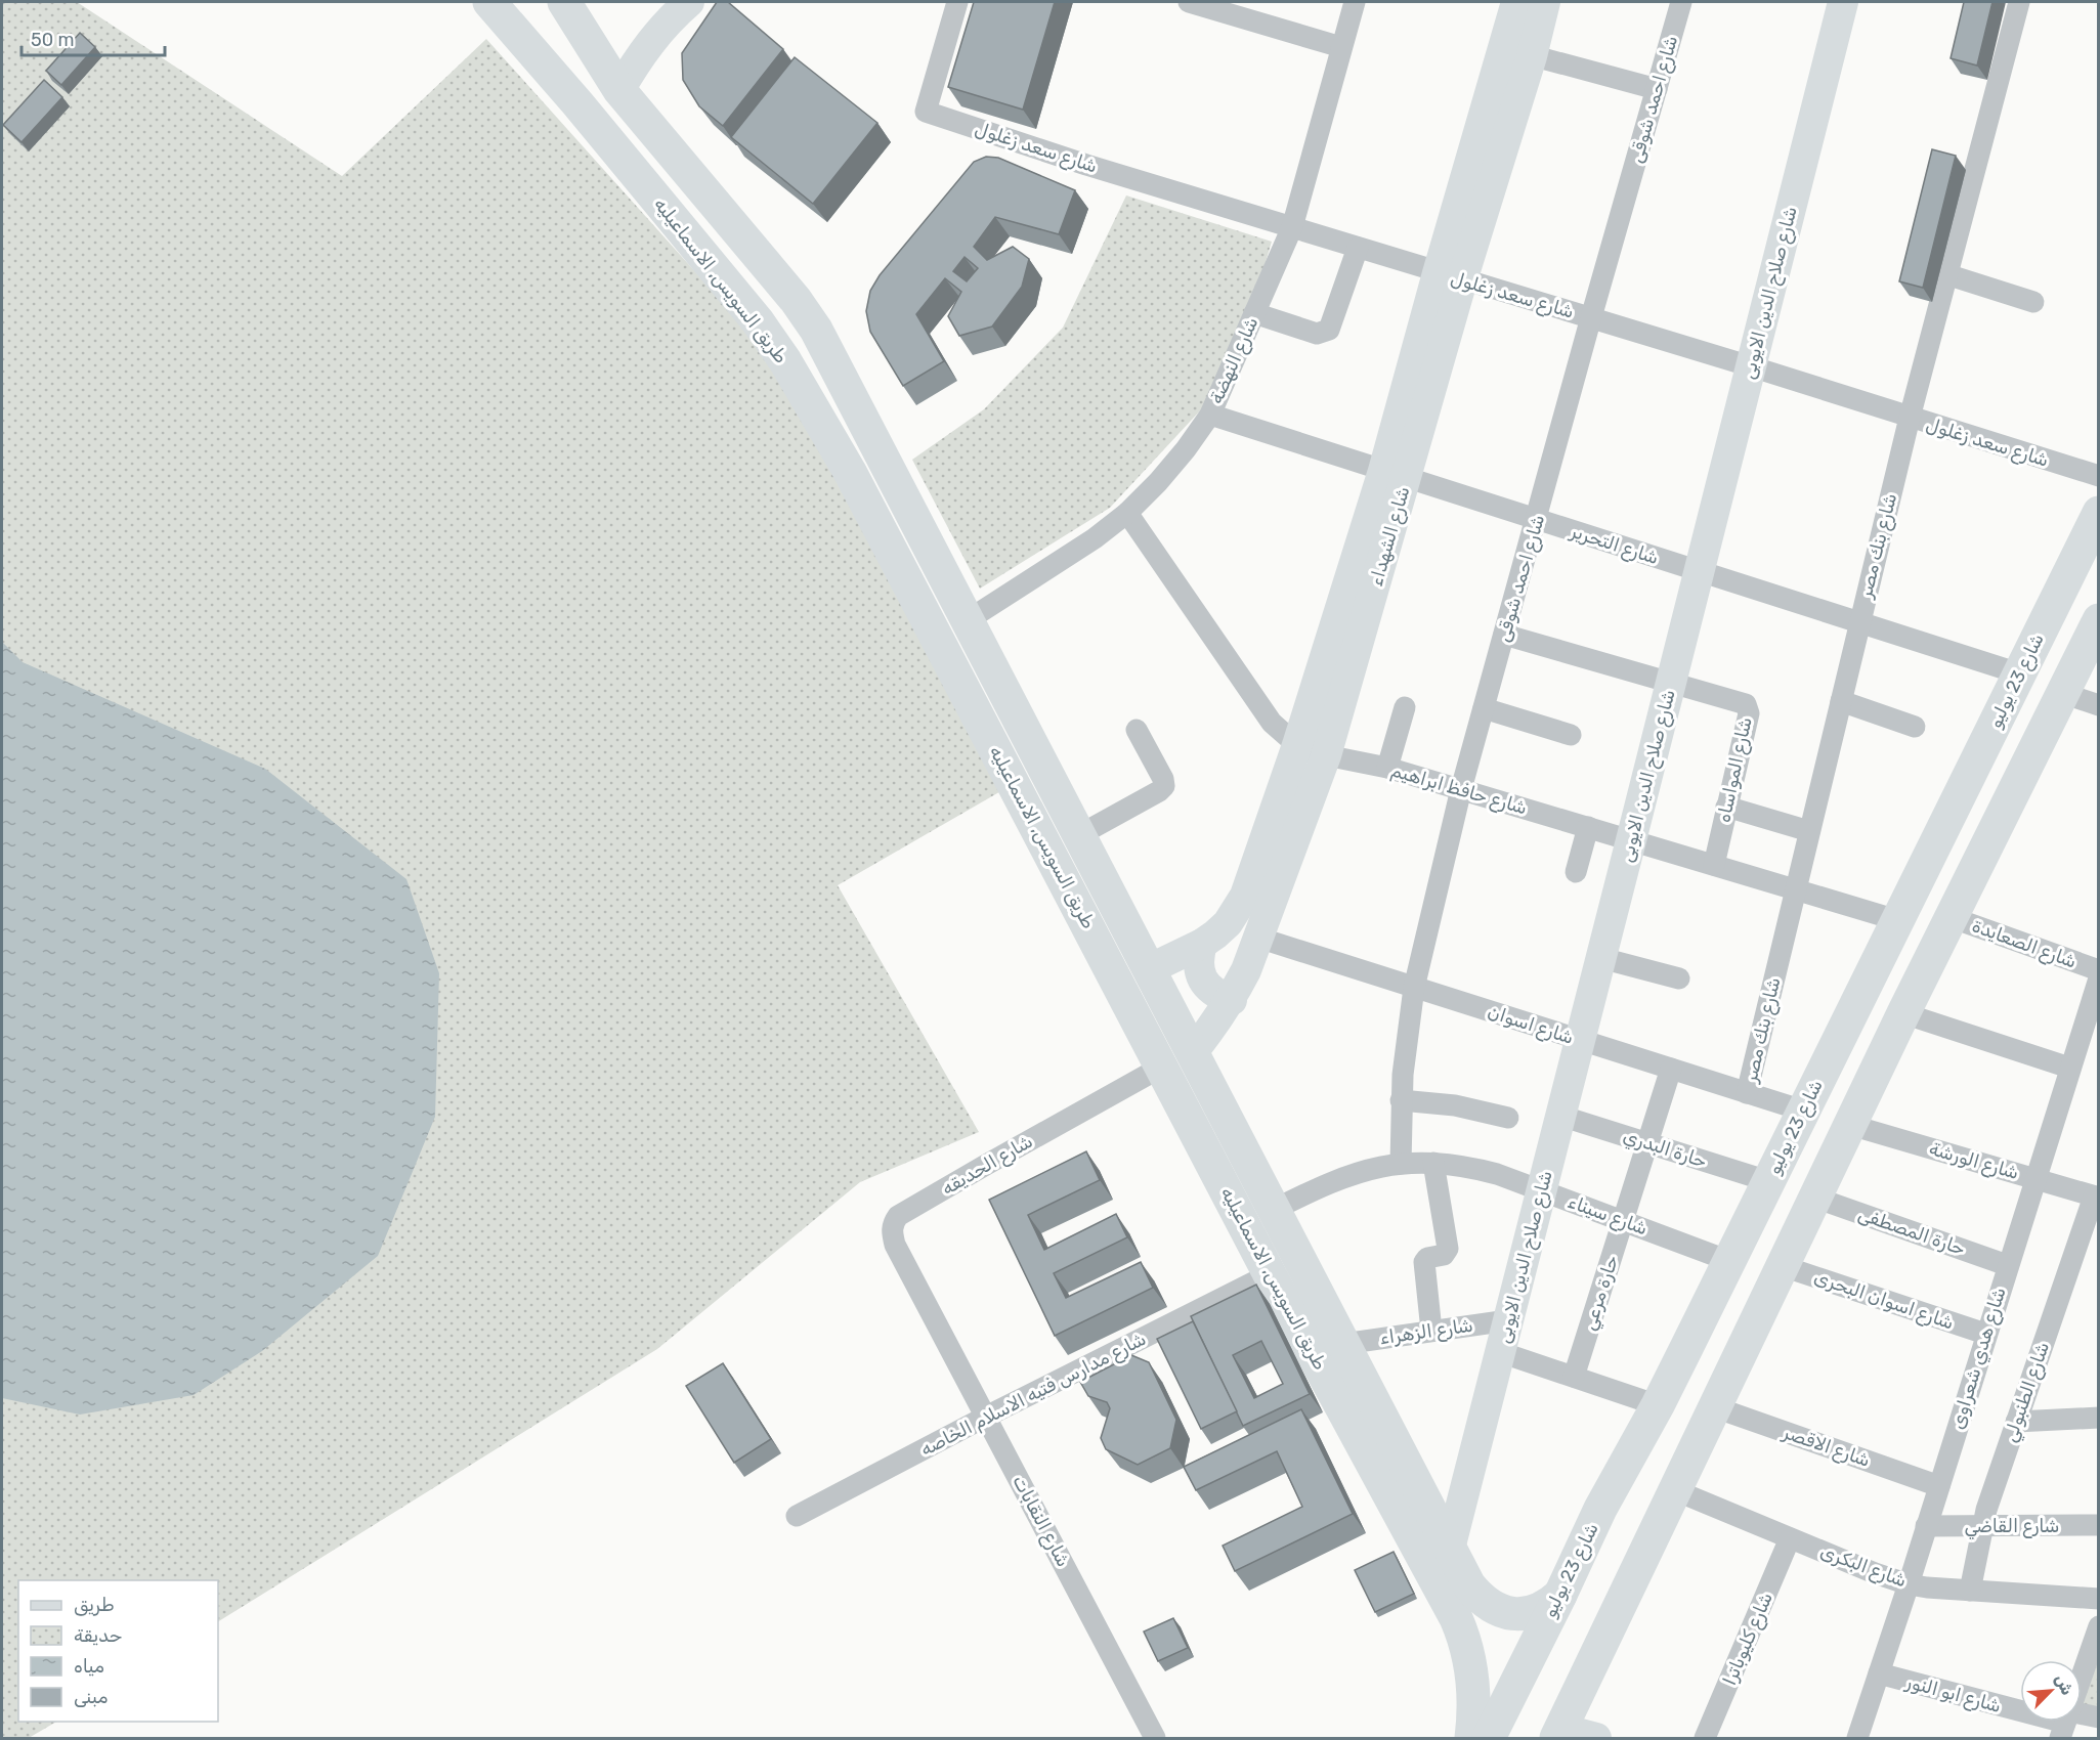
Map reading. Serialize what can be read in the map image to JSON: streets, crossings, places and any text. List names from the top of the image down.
{
  "streets": {
    "main road": ["طريق السويس, الاسماعيليه", "شارع 23 يوليو"],
    "street": [
      "شارع احمد شوقى",
      "شارع سعد زغلول",
      "شارع صلاح الدين الايوبى",
      "شارع النهضة",
      "شارع الشهداء",
      "شارع التحرير",
      "شارع بنك مصر",
      "شارع المواساه",
      "شارع حافظ ابراهيم",
      "شارع الصعايدة",
      "شارع اسوان",
      "حارة البدري",
      "شارع الورشة",
      "شارع الحديقه",
      "شارع سيناء",
      "حارة المصطفى",
      "حارة مرعي",
      "شارع اسوان البحرى",
      "شارع الزهراء",
      "شارع هدي شعراوى",
      "شارع الطنبولي",
      "شارع مدارس فتيه الاسلام الخاصه",
      "شارع الاقصر",
      "شارع النقابات",
      "شارع القاضي",
      "شارع البكرى",
      "شارع كليوباترا",
      "شارع ابو النور"
    ]
  },
  "crossings": [
    ["شارع احمد شوقى", "شارع سعد زغلول"],
    ["شارع احمد شوقى", "شارع التحرير"],
    ["شارع احمد شوقى", "شارع المواساه"],
    ["شارع احمد شوقى", "شارع حافظ ابراهيم"],
    ["شارع احمد شوقى", "شارع اسوان"],
    ["شارع احمد شوقى", "شارع سيناء"],
    ["شارع سعد زغلول", "شارع صلاح الدين الايوبى"],
    ["شارع سعد زغلول", "شارع النهضة"],
    ["شارع سعد زغلول", "شارع الشهداء"],
    ["شارع سعد زغلول", "شارع بنك مصر"],
    ["طريق السويس, الاسماعيليه", "شارع صلاح الدين الايوبى"],
    ["طريق السويس, الاسماعيليه", "شارع النهضة"],
    ["طريق السويس, الاسماعيليه", "شارع الشهداء"],
    ["طريق السويس, الاسماعيليه", "شارع الحديقه"],
    ["طريق السويس, الاسماعيليه", "شارع سيناء"],
    ["طريق السويس, الاسماعيليه", "شارع الزهراء"],
    ["طريق السويس, الاسماعيليه", "شارع مدارس فتيه الاسلام الخاصه"],
    ["شارع صلاح الدين الايوبى", "شارع التحرير"],
    ["شارع صلاح الدين الايوبى", "شارع المواساه"],
    ["شارع صلاح الدين الايوبى", "شارع حافظ ابراهيم"],
    ["شارع صلاح الدين الايوبى", "شارع اسوان"],
    ["شارع صلاح الدين الايوبى", "حارة البدري"],
    ["شارع صلاح الدين الايوبى", "شارع سيناء"],
    ["شارع صلاح الدين الايوبى", "شارع الزهراء"],
    ["شارع النهضة", "شارع التحرير"],
    ["شارع الشهداء", "شارع التحرير"],
    ["شارع الشهداء", "شارع حافظ ابراهيم"],
    ["شارع الشهداء", "شارع اسوان"],
    ["شارع التحرير", "شارع بنك مصر"],
    ["شارع التحرير", "شارع 23 يوليو"],
    ["شارع بنك مصر", "شارع حافظ ابراهيم"],
    ["شارع بنك مصر", "شارع اسوان"],
    ["شارع 23 يوليو", "شارع حافظ ابراهيم"],
    ["شارع 23 يوليو", "شارع اسوان"],
    ["شارع 23 يوليو", "حارة البدري"],
    ["شارع 23 يوليو", "شارع سيناء"],
    ["شارع المواساه", "شارع حافظ ابراهيم"],
    ["شارع اسوان", "حارة مرعي"],
    ["حارة البدري", "حارة مرعي"],
    ["شارع الورشة", "شارع هدي شعراوى"],
    ["شارع الورشة", "شارع الطنبولي"],
    ["شارع الحديقه", "شارع النقابات"],
    ["شارع سيناء", "حارة مرعي"],
    ["حارة المصطفى", "شارع هدي شعراوى"],
    ["شارع اسوان البحرى", "شارع هدي شعراوى"],
    ["شارع هدي شعراوى", "شارع الاقصر"],
    ["شارع هدي شعراوى", "شارع القاضي"],
    ["شارع هدي شعراوى", "شارع البكرى"],
    ["شارع هدي شعراوى", "شارع ابو النور"],
    ["شارع الطنبولي", "شارع القاضي"],
    ["شارع الطنبولي", "شارع البكرى"],
    ["شارع مدارس فتيه الاسلام الخاصه", "شارع النقابات"],
    ["شارع البكرى", "شارع كليوباترا"]
  ],
  "legend": [
    "طريق",
    "حديقة",
    "مياه",
    "مبنى"
  ],
  "scale_bar": "50 m",
  "north": "top right"
}
